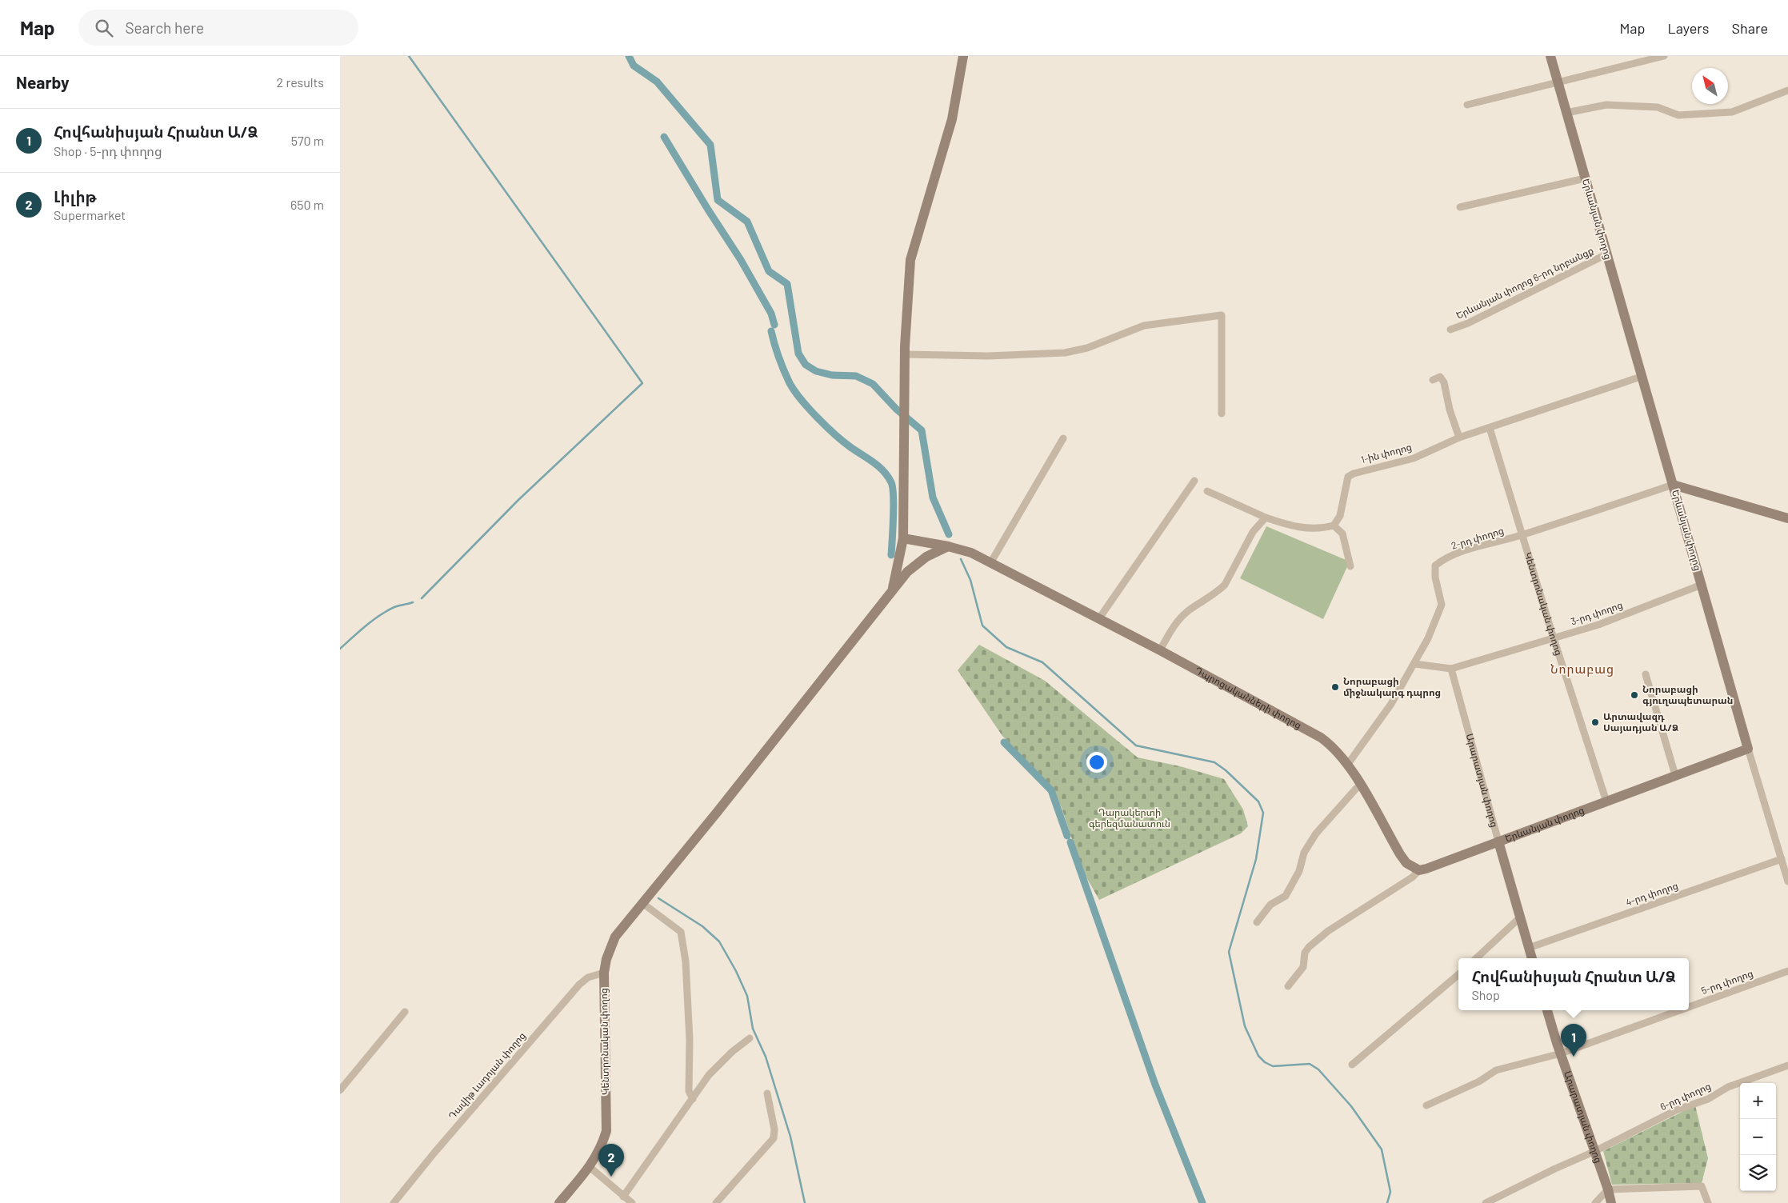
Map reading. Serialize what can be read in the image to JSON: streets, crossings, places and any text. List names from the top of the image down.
{
  "streets": {
    "main road": [
      "Երևանյան փողոց",
      "Կենտրոնական փողոց",
      "Դպրոցականների փողոց",
      "Արարատյան փողոց"
    ],
    "street": [
      "Երևանյան փողոց 6-րդ նրբանցք",
      "1-ին փողոց",
      "2-րդ փողոց",
      "3-րդ փողոց",
      "4-րդ փողոց",
      "5-րդ փողոց",
      "Դավիթ Լադոյան փողոց",
      "6-րդ փողոց"
    ]
  },
  "crossings": [
    ["Երևանյան փողոց", "Երևանյան փողոց 6-րդ նրբանցք"],
    ["Երևանյան փողոց", "1-ին փողոց"],
    ["Երևանյան փողոց", "2-րդ փողոց"],
    ["Երևանյան փողոց", "Կենտրոնական փողոց"],
    ["Երևանյան փողոց", "3-րդ փողոց"],
    ["Երևանյան փողոց", "Արարատյան փողոց"],
    ["1-ին փողոց", "Կենտրոնական փողոց"],
    ["2-րդ փողոց", "Կենտրոնական փողոց"],
    ["2-րդ փողոց", "Դպրոցականների փողոց"],
    ["Կենտրոնական փողոց", "3-րդ փողոց"],
    ["Կենտրոնական փողոց", "Դպրոցականների փողոց"],
    ["Կենտրոնական փողոց", "Դավիթ Լադոյան փողոց"],
    ["3-րդ փողոց", "Արարատյան փողոց"],
    ["Արարատյան փողոց", "4-րդ փողոց"],
    ["Արարատյան փողոց", "5-րդ փողոց"],
    ["Արարատյան փողոց", "6-րդ փողոց"]
  ],
  "districts": ["Նորաբաց"],
  "parks": ["Դարակերտի գերեզմանատուն"],
  "places": ["Նորաբացի միջնակարգ դպրոց", "Նորաբացի գյուղապետարան", "Արտավազդ Սայադյան Ա/Ձ"],
  "north": "top left",
  "page": {
    "header": "Map",
    "search": "Search here",
    "nav": ["Map", "Layers", "Share"],
    "heading": ["Nearby", "2 results"],
    "list": [
      {
        "mark": "1",
        "name": "Հովհանիսյան Հրանտ Ա/Ձ",
        "note": "Shop · 5-րդ փողոց",
        "value": "570 m"
      },
      {
        "mark": "2",
        "name": "Լիլիթ",
        "note": "Supermarket",
        "value": "650 m"
      }
    ],
    "popup": ["Հովհանիսյան Հրանտ Ա/Ձ", "Shop"],
    "pins": ["1", "2"],
    "map_buttons": ["+", "−"]
  }
}
